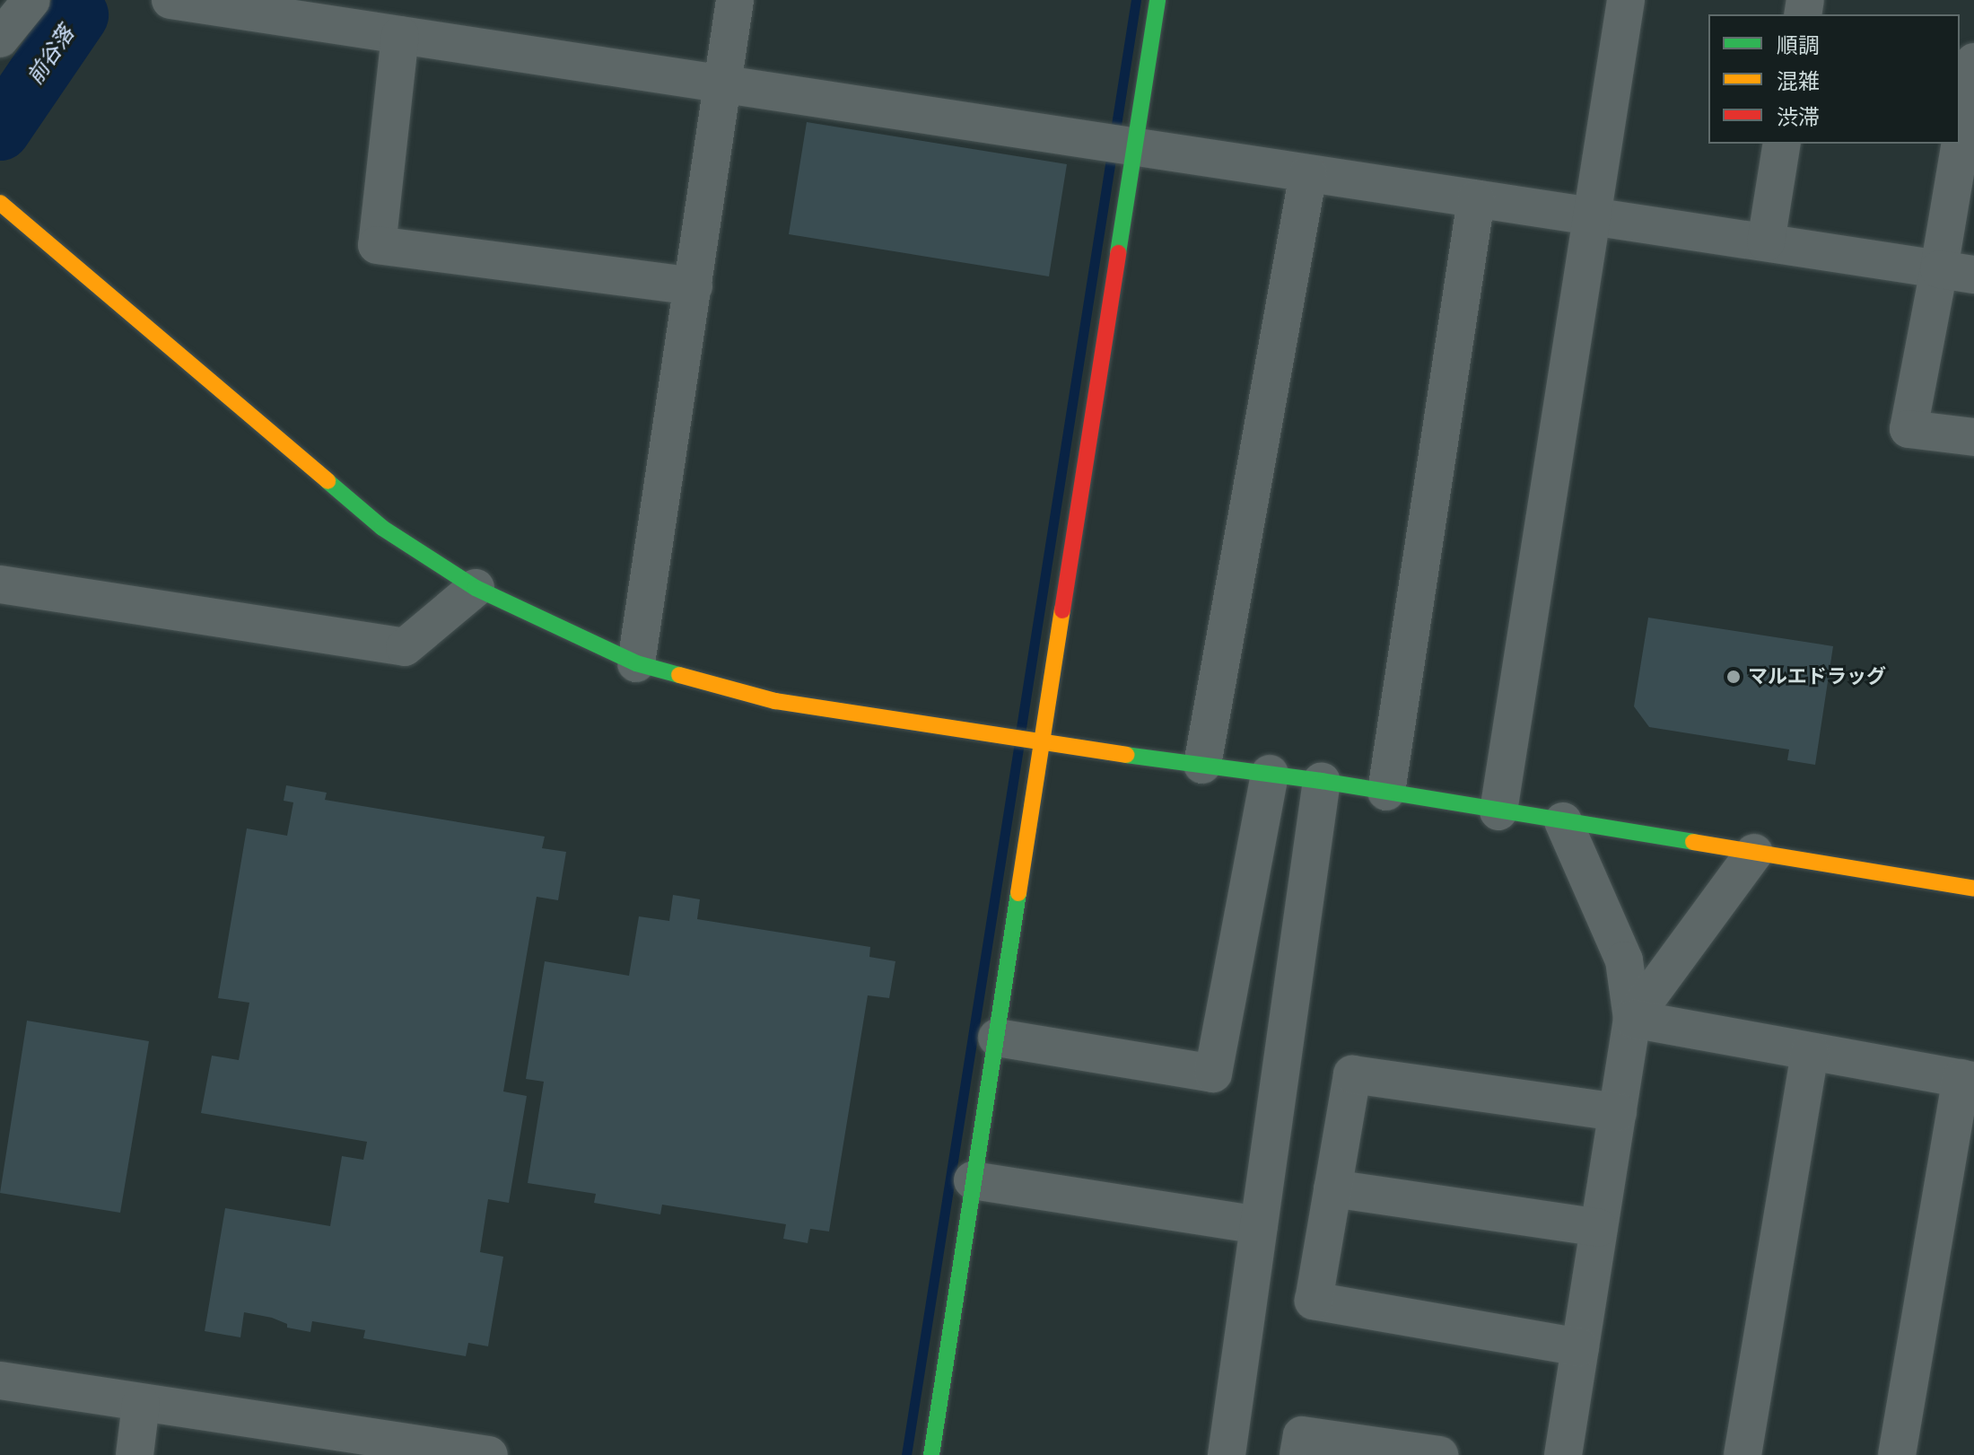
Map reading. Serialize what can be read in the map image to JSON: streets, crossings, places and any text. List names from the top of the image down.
{
  "water": ["前谷落"],
  "places": ["マルエドラッグ"],
  "legend": ["順調", "混雑", "渋滞"]
}
